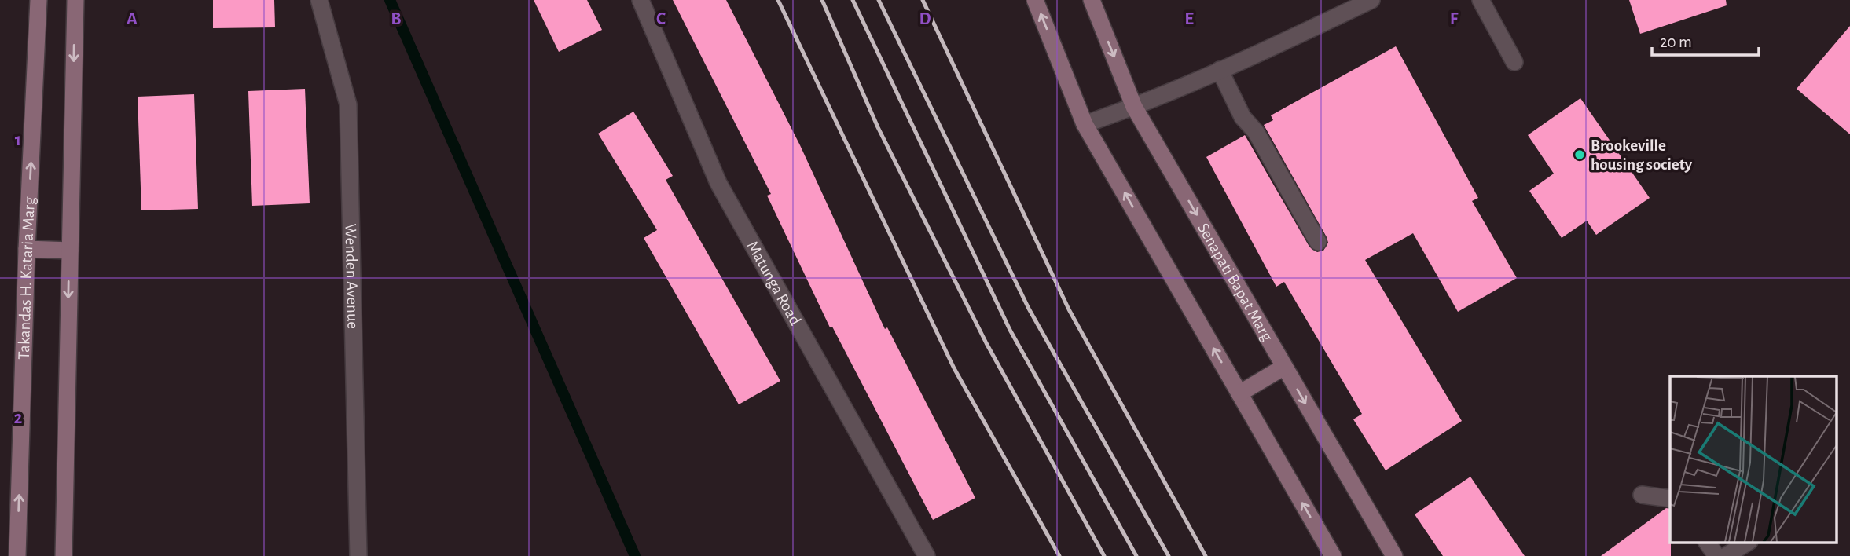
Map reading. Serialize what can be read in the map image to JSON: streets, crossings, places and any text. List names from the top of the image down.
{
  "streets": {
    "main road": ["Takandas H. Kataria Marg", "Senapati Bapat Marg"],
    "street": ["Wenden Avenue", "Matunga Road"]
  },
  "places": ["Brookeville housing society"],
  "scale_bar": "20 m",
  "grid": {
    "columns": [
      "A",
      "B",
      "C",
      "D",
      "E",
      "F"
    ],
    "rows": ["1", "2"]
  }
}
